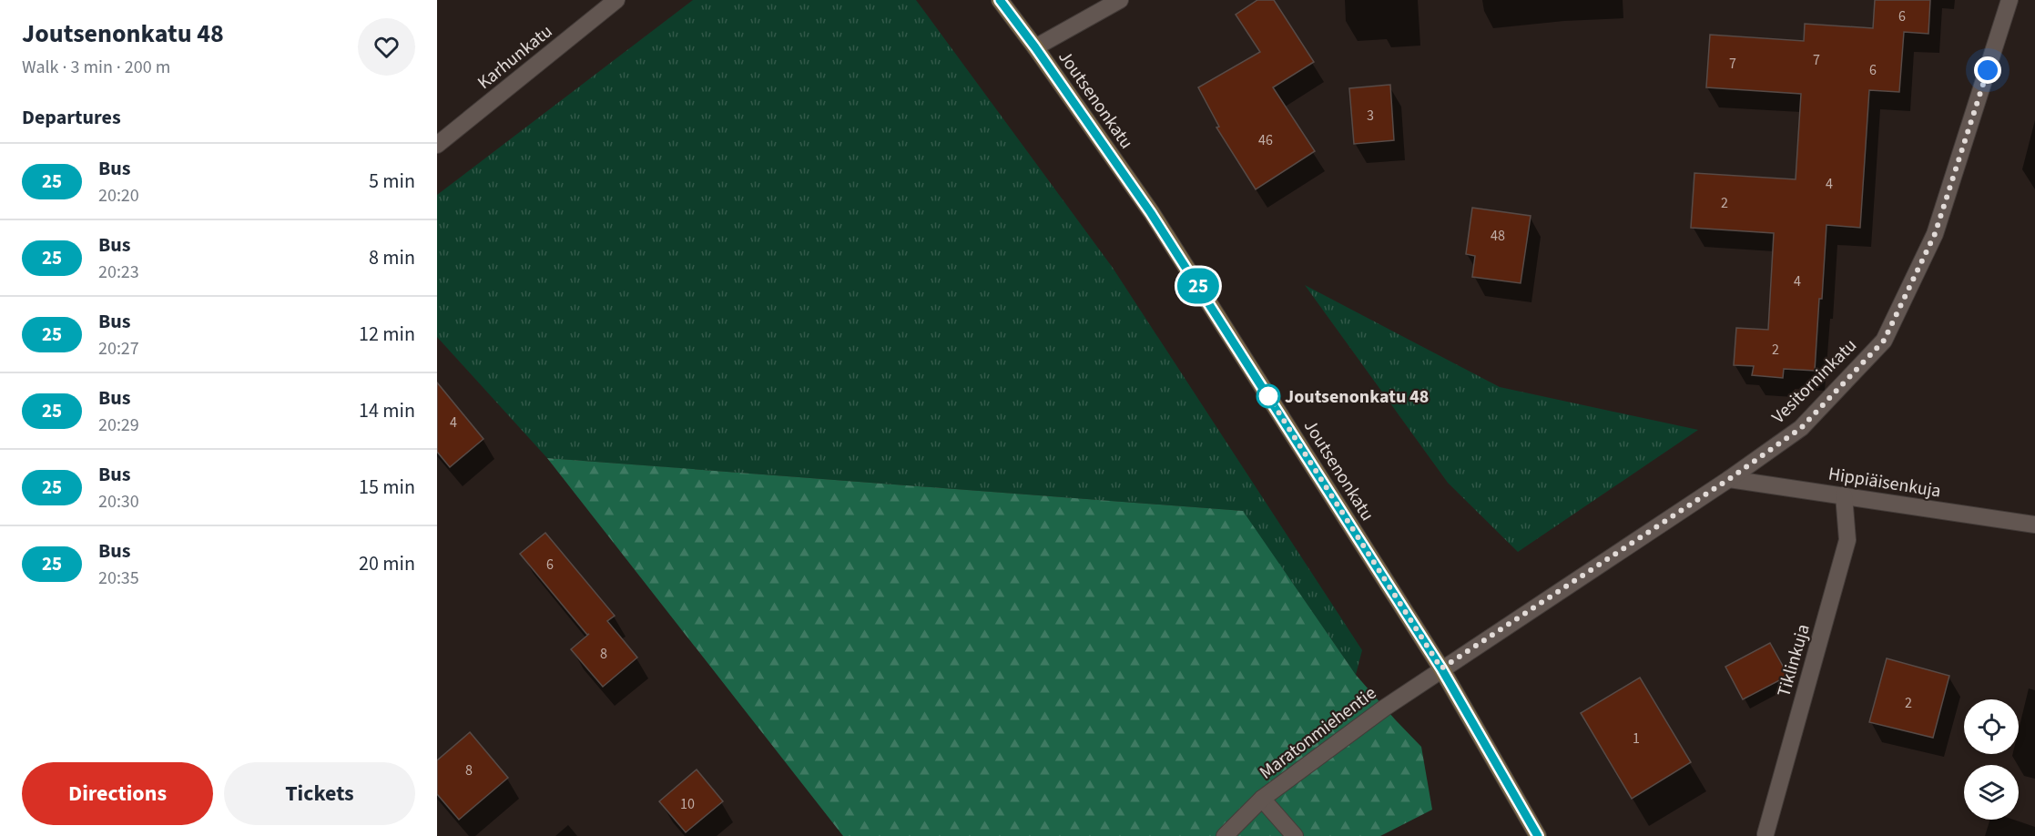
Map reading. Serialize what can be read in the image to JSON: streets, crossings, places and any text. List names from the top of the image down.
{
  "streets": {
    "main road": ["Joutsenonkatu"],
    "street": [
      "Karhunkatu",
      "Vesitorninkatu",
      "Hippiäisenkuja",
      "Tiklinkuja",
      "Maratonmiehentie"
    ]
  },
  "crossings": [
    ["Joutsenonkatu", "Vesitorninkatu"],
    ["Joutsenonkatu", "Maratonmiehentie"],
    ["Vesitorninkatu", "Hippiäisenkuja"],
    ["Vesitorninkatu", "Maratonmiehentie"],
    ["Hippiäisenkuja", "Tiklinkuja"]
  ],
  "places": ["Joutsenonkatu 48"],
  "lines": ["bus line 25"],
  "house_numbers": [
    "6",
    "7",
    "7",
    "6",
    "3",
    "46",
    "4",
    "2",
    "48",
    "4",
    "2",
    "4",
    "6",
    "8",
    "2",
    "1",
    "8",
    "10"
  ],
  "page": {
    "heading": [
      ["Joutsenonkatu 48", "Walk · 3 min · 200 m"],
      "Departures"
    ],
    "on_map": "25",
    "list": [
      {
        "mark": "25",
        "name": "Bus",
        "note": "20:20",
        "value": "5 min"
      },
      {
        "mark": "25",
        "name": "Bus",
        "note": "20:23",
        "value": "8 min"
      },
      {
        "mark": "25",
        "name": "Bus",
        "note": "20:27",
        "value": "12 min"
      },
      {
        "mark": "25",
        "name": "Bus",
        "note": "20:29",
        "value": "14 min"
      },
      {
        "mark": "25",
        "name": "Bus",
        "note": "20:30",
        "value": "15 min"
      },
      {
        "mark": "25",
        "name": "Bus",
        "note": "20:35",
        "value": "20 min"
      }
    ],
    "buttons": ["Directions", "Tickets"]
  }
}
